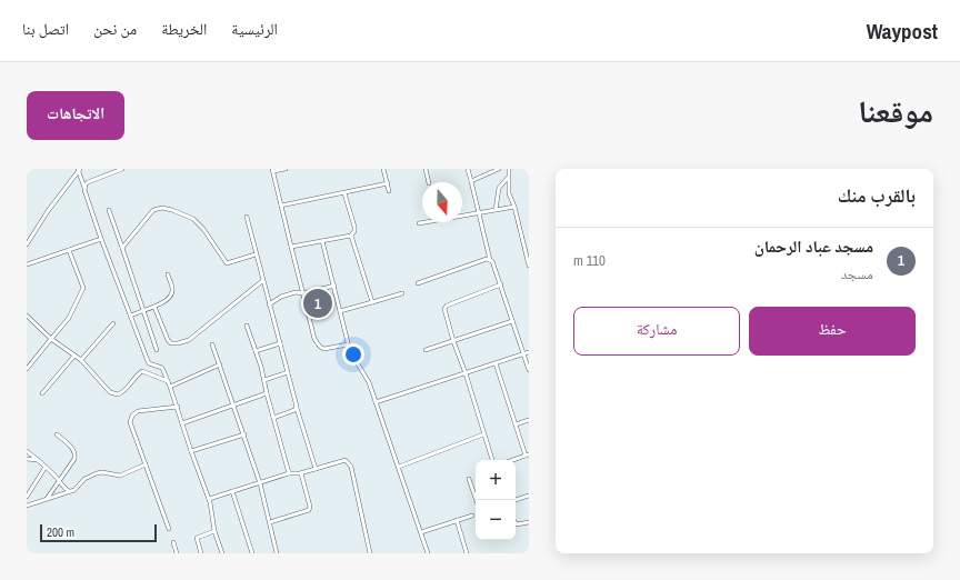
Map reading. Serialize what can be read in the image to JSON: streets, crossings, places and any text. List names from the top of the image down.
{
  "scale_bar": "200 m",
  "north": "bottom",
  "page": {
    "header": "Waypost",
    "nav": [
      "الرئيسية",
      "الخريطة",
      "من نحن",
      "اتصل بنا"
    ],
    "title": "موقعنا",
    "buttons": [
      "الاتجاهات",
      ["حفظ", "مشاركة"]
    ],
    "heading": "بالقرب منك",
    "list": [
      {
        "mark": "1",
        "name": "مسجد عباد الرحمان",
        "note": "مسجد",
        "value": "110 m"
      }
    ],
    "pins": "1",
    "map_buttons": ["+", "−"],
    "scale": "200 m"
  }
}
